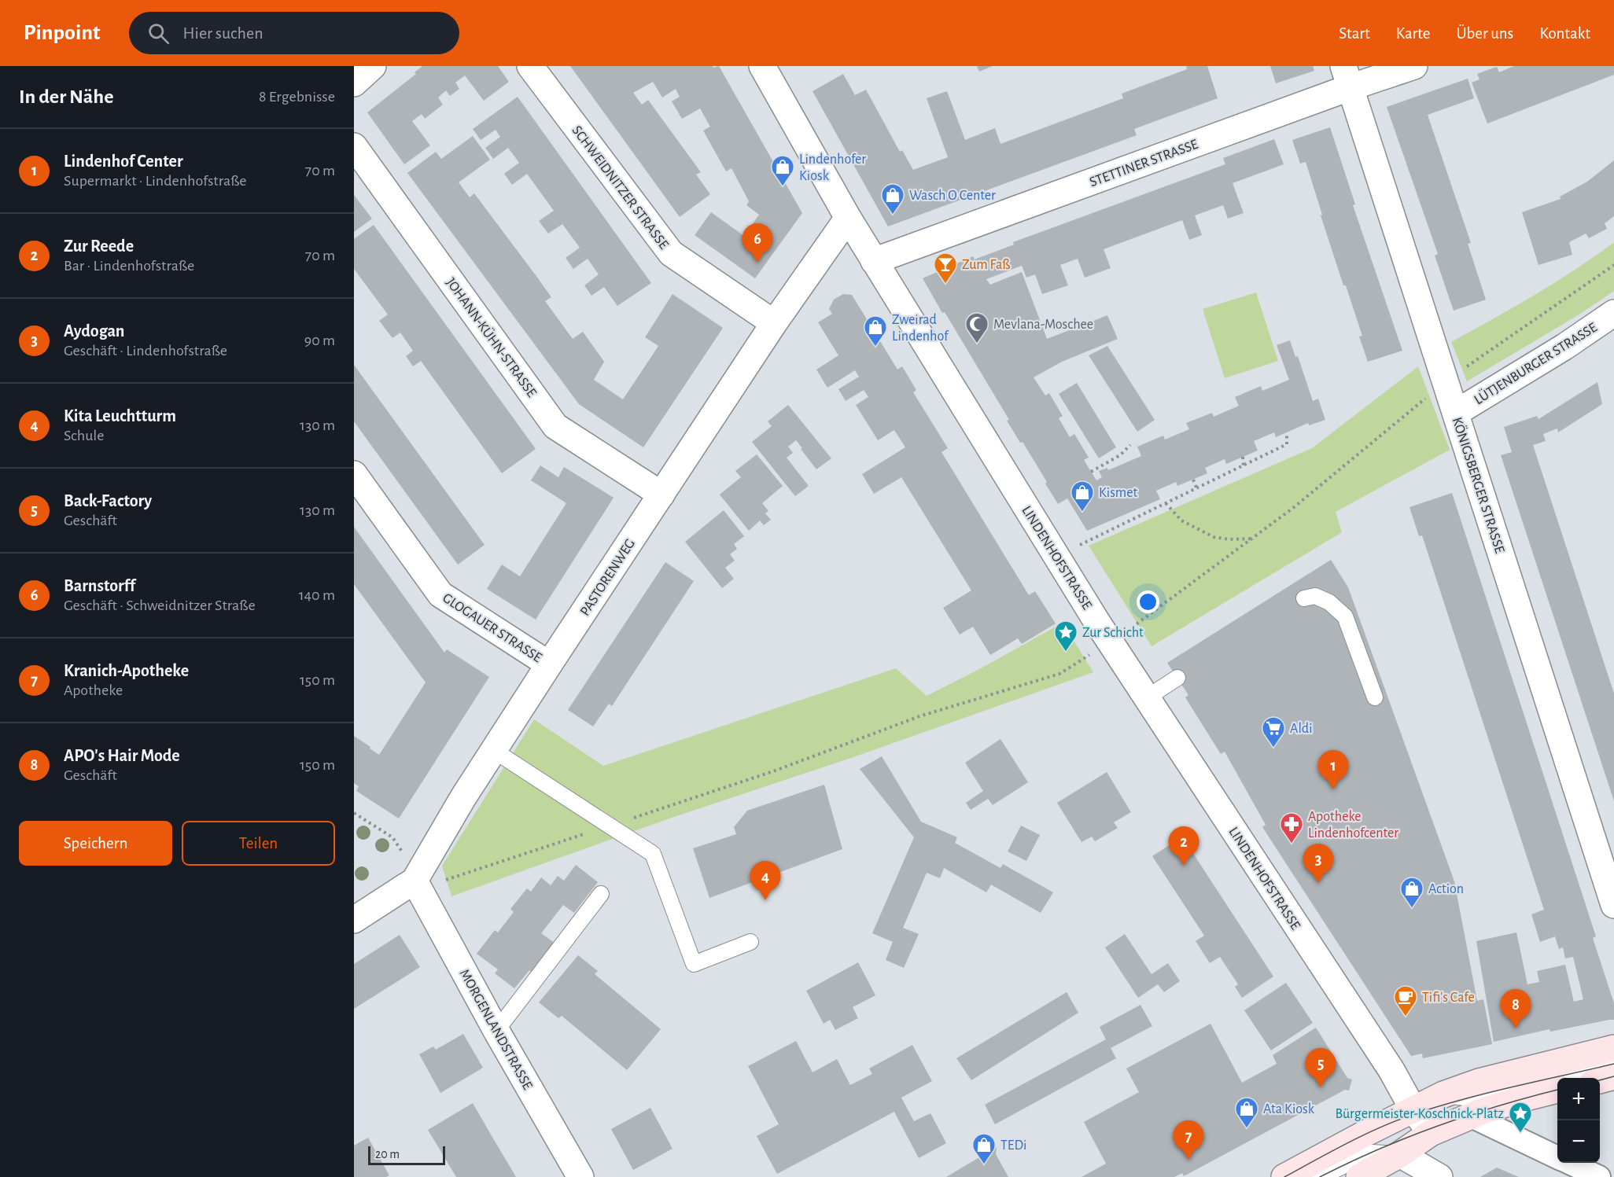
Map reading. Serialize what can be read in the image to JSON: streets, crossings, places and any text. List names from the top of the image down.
{
  "streets": {
    "street": [
      "STETTINER STRASSE",
      "SCHWEIDNITZER STRASSE",
      "JOHANN-KÜHN-STRASSE",
      "LÜTJENBURGER STRASSE",
      "KÖNIGSBERGER STRASSE",
      "LINDENHOFSTRASSE",
      "PASTORENWEG",
      "GLOGAUER STRASSE",
      "MORGENLANDSTRASSE"
    ]
  },
  "crossings": [
    ["STETTINER STRASSE", "KÖNIGSBERGER STRASSE"],
    ["STETTINER STRASSE", "LINDENHOFSTRASSE"],
    ["SCHWEIDNITZER STRASSE", "PASTORENWEG"],
    ["JOHANN-KÜHN-STRASSE", "PASTORENWEG"],
    ["LÜTJENBURGER STRASSE", "KÖNIGSBERGER STRASSE"],
    ["LINDENHOFSTRASSE", "PASTORENWEG"],
    ["PASTORENWEG", "GLOGAUER STRASSE"],
    ["PASTORENWEG", "MORGENLANDSTRASSE"]
  ],
  "places": {
    "shop": [
      "Lindenhofer Kiosk",
      "Wasch O Center",
      "Zweirad Lindenhof",
      "Kismet",
      "Action",
      "Ata Kiosk",
      "TEDi"
    ],
    "bar": ["Zum Faß"],
    "mosque": ["Mevlana-Moschee"],
    "place": ["Zur Schicht", "Bürgermeister-Koschnick-Platz"],
    "supermarket": ["Aldi"],
    "pharmacy": ["Apotheke Lindenhofcenter"],
    "cafe": ["Tifi's Cafe"]
  },
  "scale_bar": "20 m",
  "page": {
    "header": "Pinpoint",
    "search": "Hier suchen",
    "nav": [
      "Start",
      "Karte",
      "Über uns",
      "Kontakt"
    ],
    "heading": ["In der Nähe", "8 Ergebnisse"],
    "list": [
      {
        "mark": "1",
        "name": "Lindenhof Center",
        "note": "Supermarkt · Lindenhofstraße",
        "value": "70 m"
      },
      {
        "mark": "2",
        "name": "Zur Reede",
        "note": "Bar · Lindenhofstraße",
        "value": "70 m"
      },
      {
        "mark": "3",
        "name": "Aydogan",
        "note": "Geschäft · Lindenhofstraße",
        "value": "90 m"
      },
      {
        "mark": "4",
        "name": "Kita Leuchtturm",
        "note": "Schule",
        "value": "130 m"
      },
      {
        "mark": "5",
        "name": "Back-Factory",
        "note": "Geschäft",
        "value": "130 m"
      },
      {
        "mark": "6",
        "name": "Barnstorff",
        "note": "Geschäft · Schweidnitzer Straße",
        "value": "140 m"
      },
      {
        "mark": "7",
        "name": "Kranich-Apotheke",
        "note": "Apotheke",
        "value": "150 m"
      },
      {
        "mark": "8",
        "name": "APO's Hair Mode",
        "note": "Geschäft",
        "value": "150 m"
      }
    ],
    "pins": [
      "6",
      "1",
      "2",
      "3",
      "4",
      "8",
      "5",
      "7"
    ],
    "buttons": ["Speichern", "Teilen"],
    "map_buttons": ["+", "−"],
    "scale": "20 m"
  }
}
